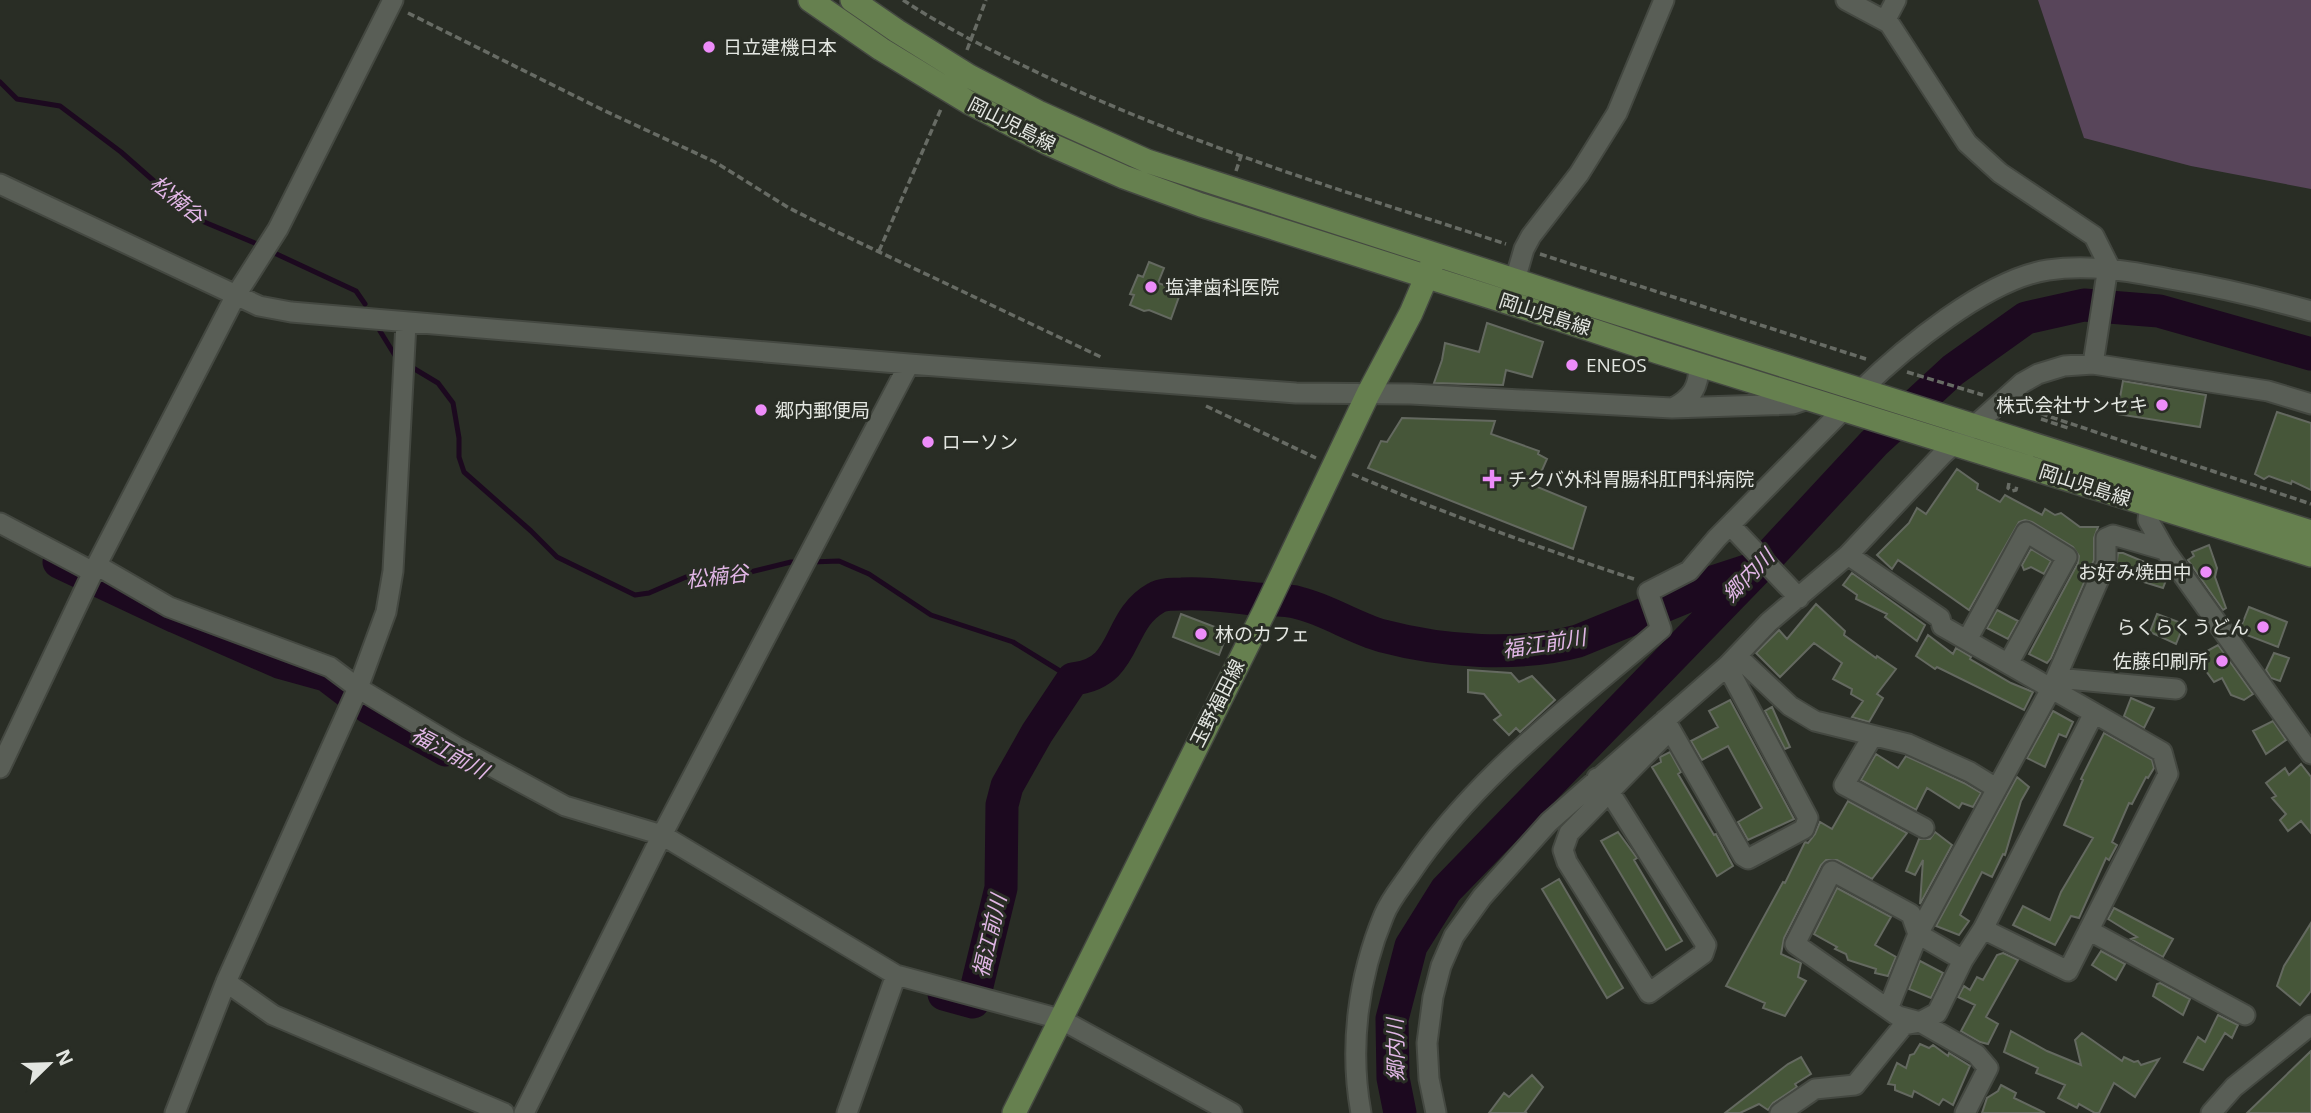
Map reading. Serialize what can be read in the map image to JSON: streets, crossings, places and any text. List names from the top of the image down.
{
  "streets": {
    "main road": ["岡山児島線", "玉野福田線"]
  },
  "crossings": [
    ["岡山児島線", "玉野福田線"]
  ],
  "water": ["松楠谷", "郷内川", "福江前川"],
  "places": {
    "other": [
      "日立建機日本",
      "塩津歯科医院",
      "ENEOS",
      "株式会社サンセキ",
      "郷内郵便局",
      "ローソン",
      "お好み焼田中",
      "らくらくうどん",
      "林のカフェ",
      "佐藤印刷所"
    ],
    "health": ["チクバ外科胃腸科肛門科病院"]
  },
  "north": "top right"
}
